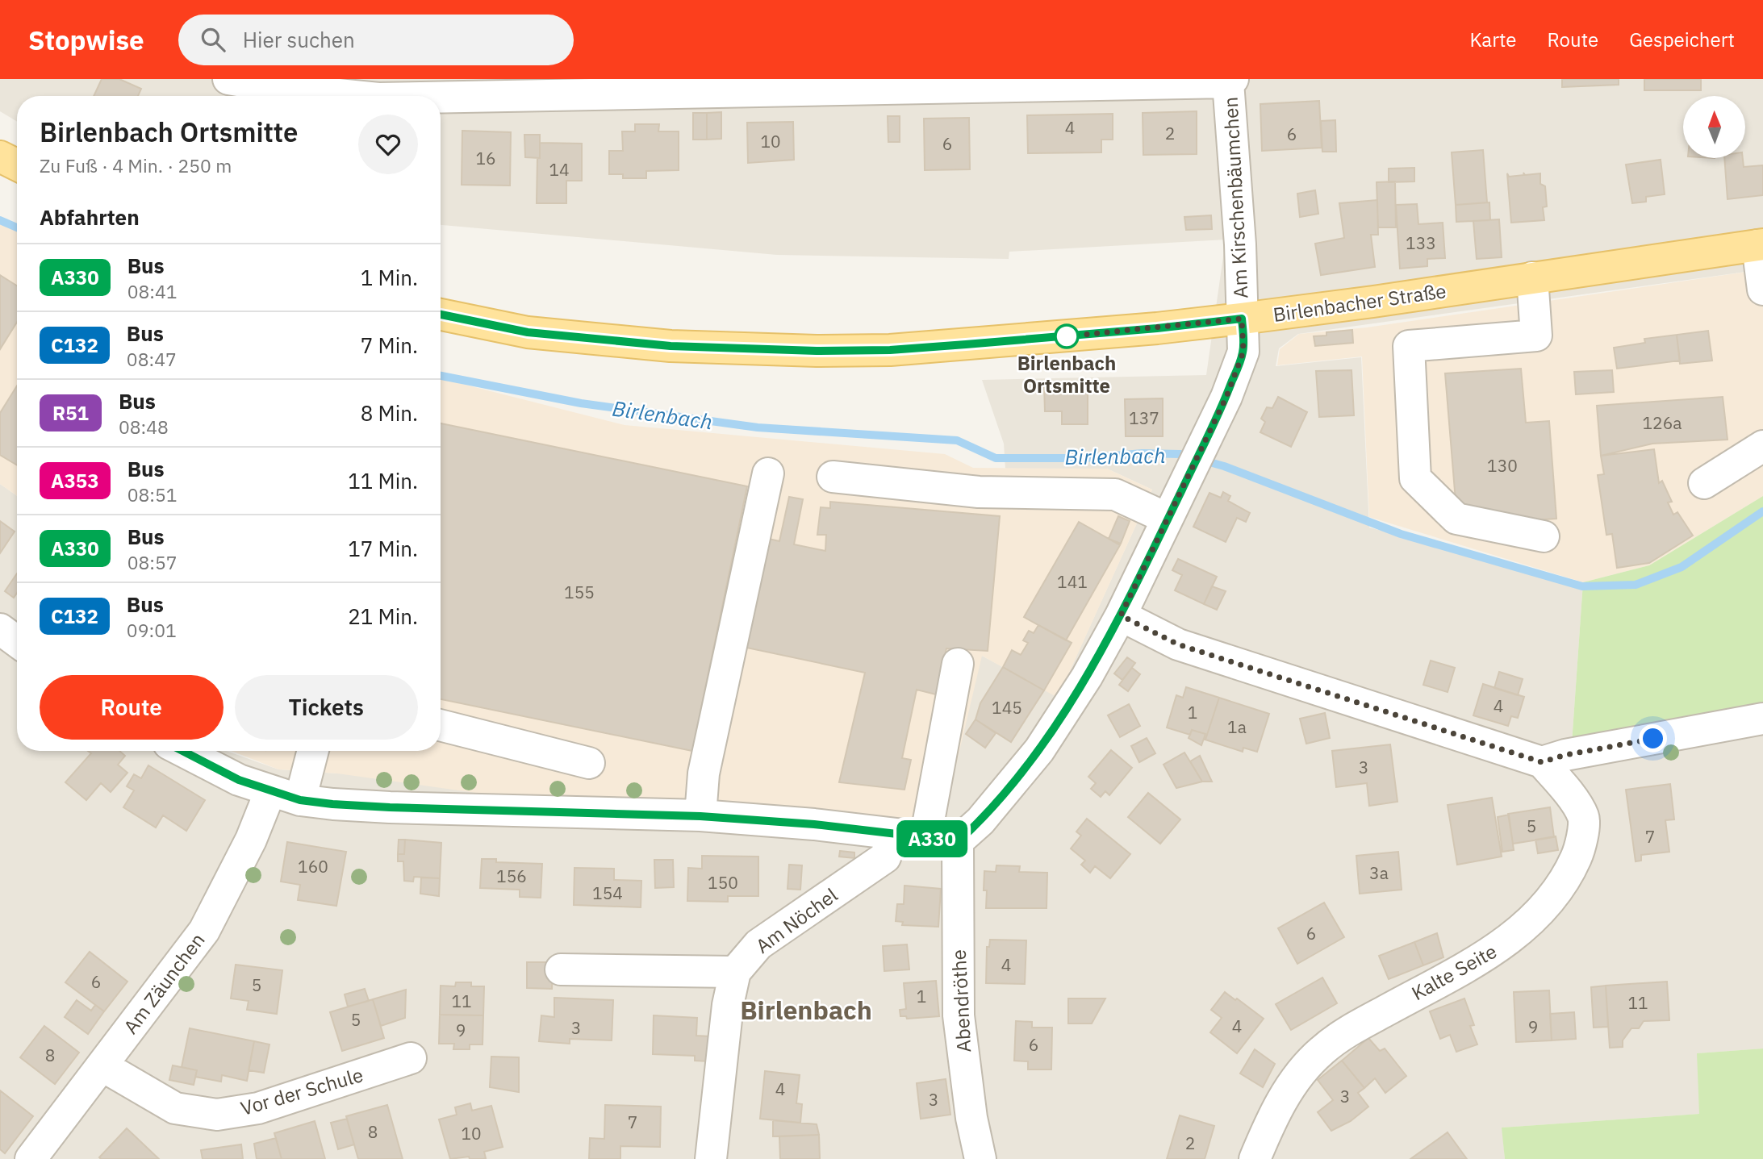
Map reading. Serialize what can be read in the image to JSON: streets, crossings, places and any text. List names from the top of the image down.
{
  "streets": {
    "main road": ["Birlenbacher Straße"],
    "street": [
      "Am Kirschenbäumchen",
      "Am Nöchel",
      "Kalte Seite",
      "Am Zäunchen",
      "Abendröthe",
      "Vor der Schule"
    ]
  },
  "crossings": [
    ["Am Kirschenbäumchen", "Birlenbacher Straße"],
    ["Am Zäunchen", "Vor der Schule"]
  ],
  "districts": ["Birlenbach"],
  "water": ["Birlenbach"],
  "places": ["Birlenbach Ortsmitte"],
  "lines": ["bus line A330"],
  "house_numbers": [
    "4",
    "2",
    "6",
    "10",
    "6",
    "16",
    "14",
    "133",
    "137",
    "126a",
    "130",
    "141",
    "155",
    "4",
    "145",
    "1",
    "1a",
    "3",
    "5",
    "7",
    "160",
    "3a",
    "156",
    "150",
    "154",
    "6",
    "4",
    "6",
    "5",
    "1",
    "11",
    "11",
    "5",
    "4",
    "9",
    "3",
    "9",
    "6",
    "8",
    "4",
    "3",
    "3",
    "7",
    "8",
    "10",
    "2"
  ],
  "north": "top",
  "page": {
    "header": "Stopwise",
    "search": "Hier suchen",
    "nav": ["Karte", "Route", "Gespeichert"],
    "on_map": "A330",
    "heading": [
      ["Birlenbach Ortsmitte", "Zu Fuß · 4 Min. · 250 m"],
      "Abfahrten"
    ],
    "list": [
      {
        "mark": "A330",
        "name": "Bus",
        "note": "08:41",
        "value": "1 Min."
      },
      {
        "mark": "C132",
        "name": "Bus",
        "note": "08:47",
        "value": "7 Min."
      },
      {
        "mark": "R51",
        "name": "Bus",
        "note": "08:48",
        "value": "8 Min."
      },
      {
        "mark": "A353",
        "name": "Bus",
        "note": "08:51",
        "value": "11 Min."
      },
      {
        "mark": "A330",
        "name": "Bus",
        "note": "08:57",
        "value": "17 Min."
      },
      {
        "mark": "C132",
        "name": "Bus",
        "note": "09:01",
        "value": "21 Min."
      }
    ],
    "buttons": ["Route", "Tickets"]
  }
}
